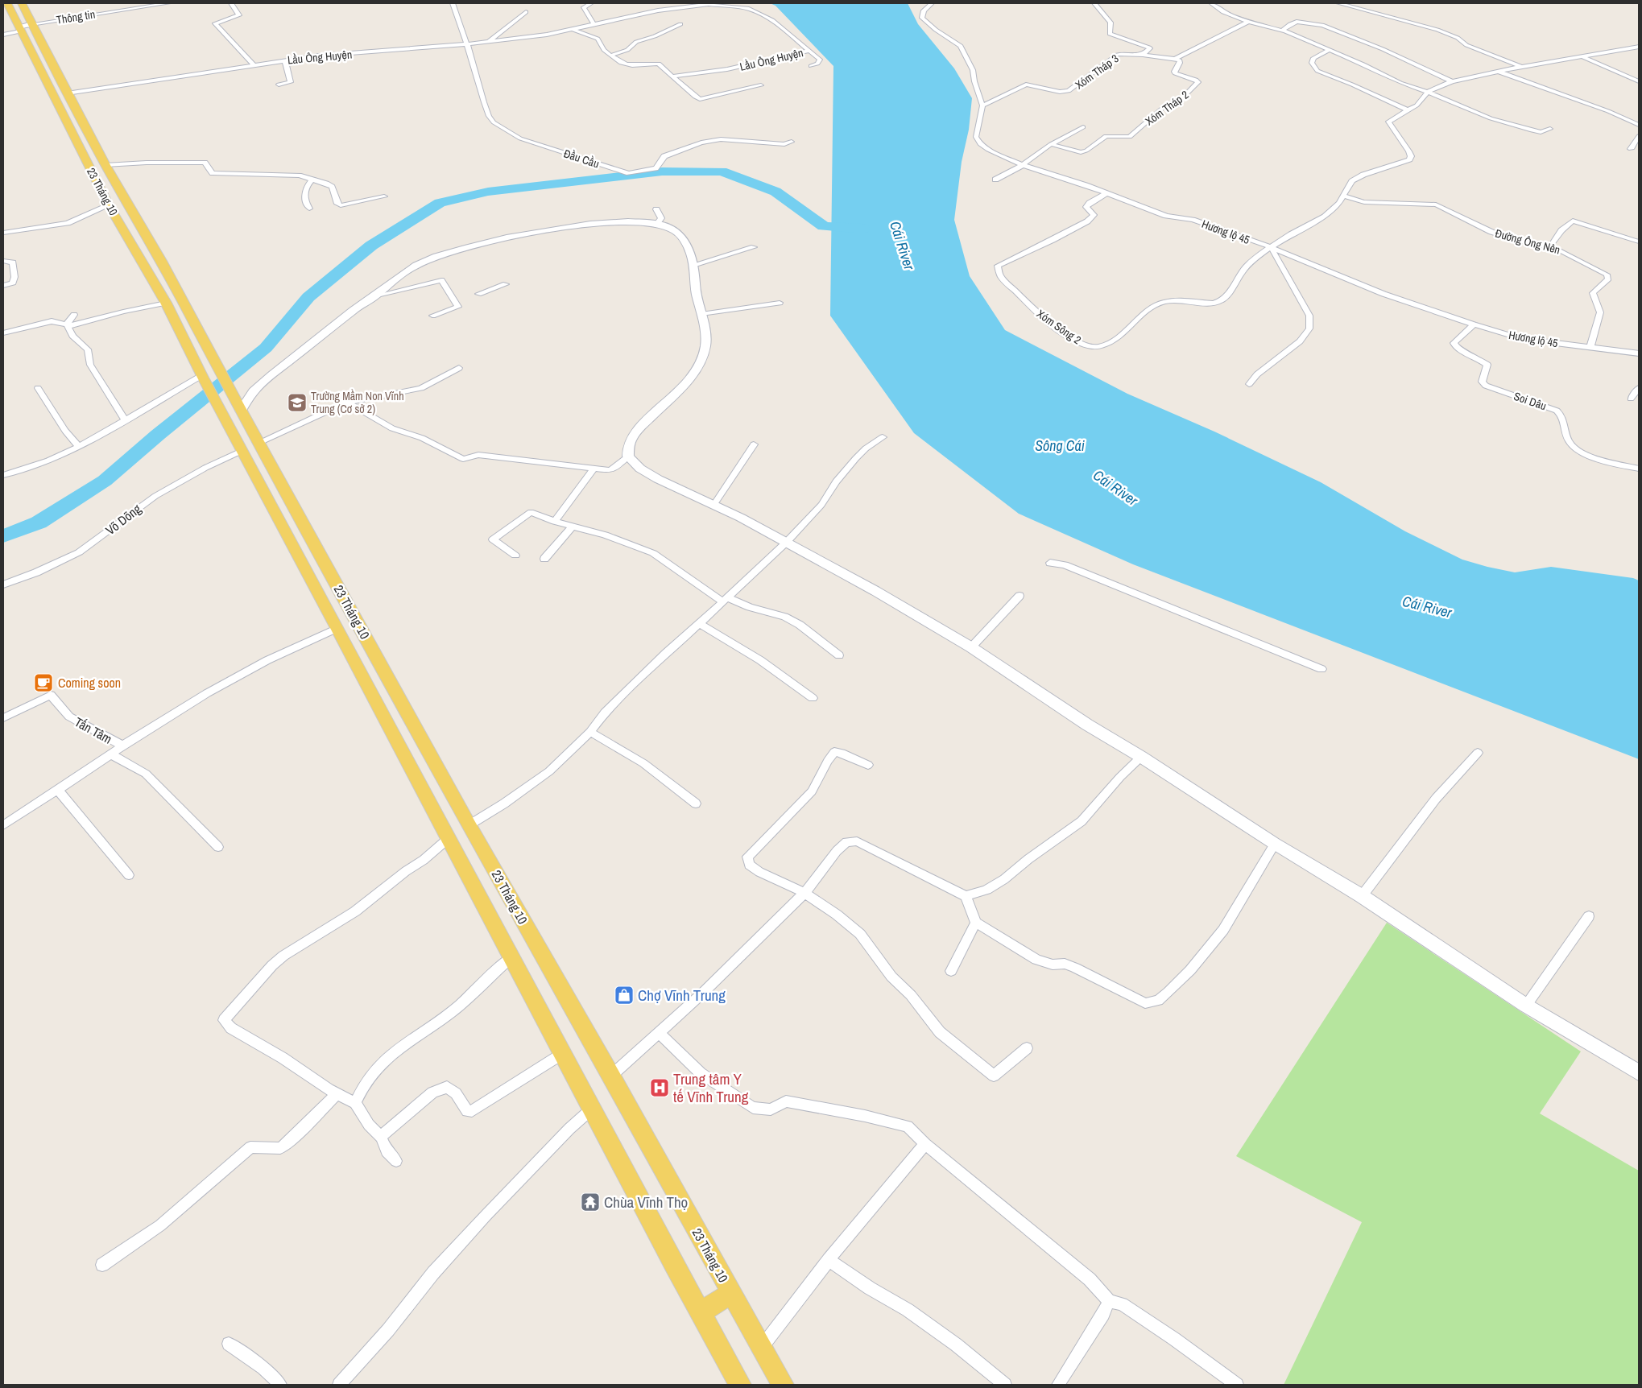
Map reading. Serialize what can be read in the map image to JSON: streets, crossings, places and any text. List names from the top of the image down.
{
  "streets": {
    "main road": ["23 Tháng 10"],
    "street": [
      "Thông tin",
      "Lầu Ông Huyện",
      "Xóm Tháp 3",
      "Xóm Tháp 2",
      "Đầu Cầu",
      "Hương lộ 45",
      "Đường Ông Nên",
      "Xóm Sông 2",
      "Soi Dâu",
      "Võ Dõng",
      "Tấn Tâm"
    ]
  },
  "crossings": [
    ["Thông tin", "23 Tháng 10"],
    ["Lầu Ông Huyện", "Đầu Cầu"],
    ["Lầu Ông Huyện", "23 Tháng 10"],
    ["Xóm Tháp 3", "Xóm Tháp 2"],
    ["Xóm Tháp 3", "Hương lộ 45"],
    ["23 Tháng 10", "Võ Dõng"],
    ["Hương lộ 45", "Đường Ông Nên"],
    ["Hương lộ 45", "Xóm Sông 2"],
    ["Hương lộ 45", "Soi Dâu"]
  ],
  "water": ["Cái River", "Sông Cái"],
  "places": {
    "school or university": ["Trường Mầm Non Vĩnh Trung (Cơ sở 2)"],
    "cafe": ["Coming soon"],
    "shop": ["Chợ Vĩnh Trung"],
    "hospital": ["Trung tâm Y tế Vĩnh Trung"],
    "temple": ["Chùa Vĩnh Thọ"]
  }
}
